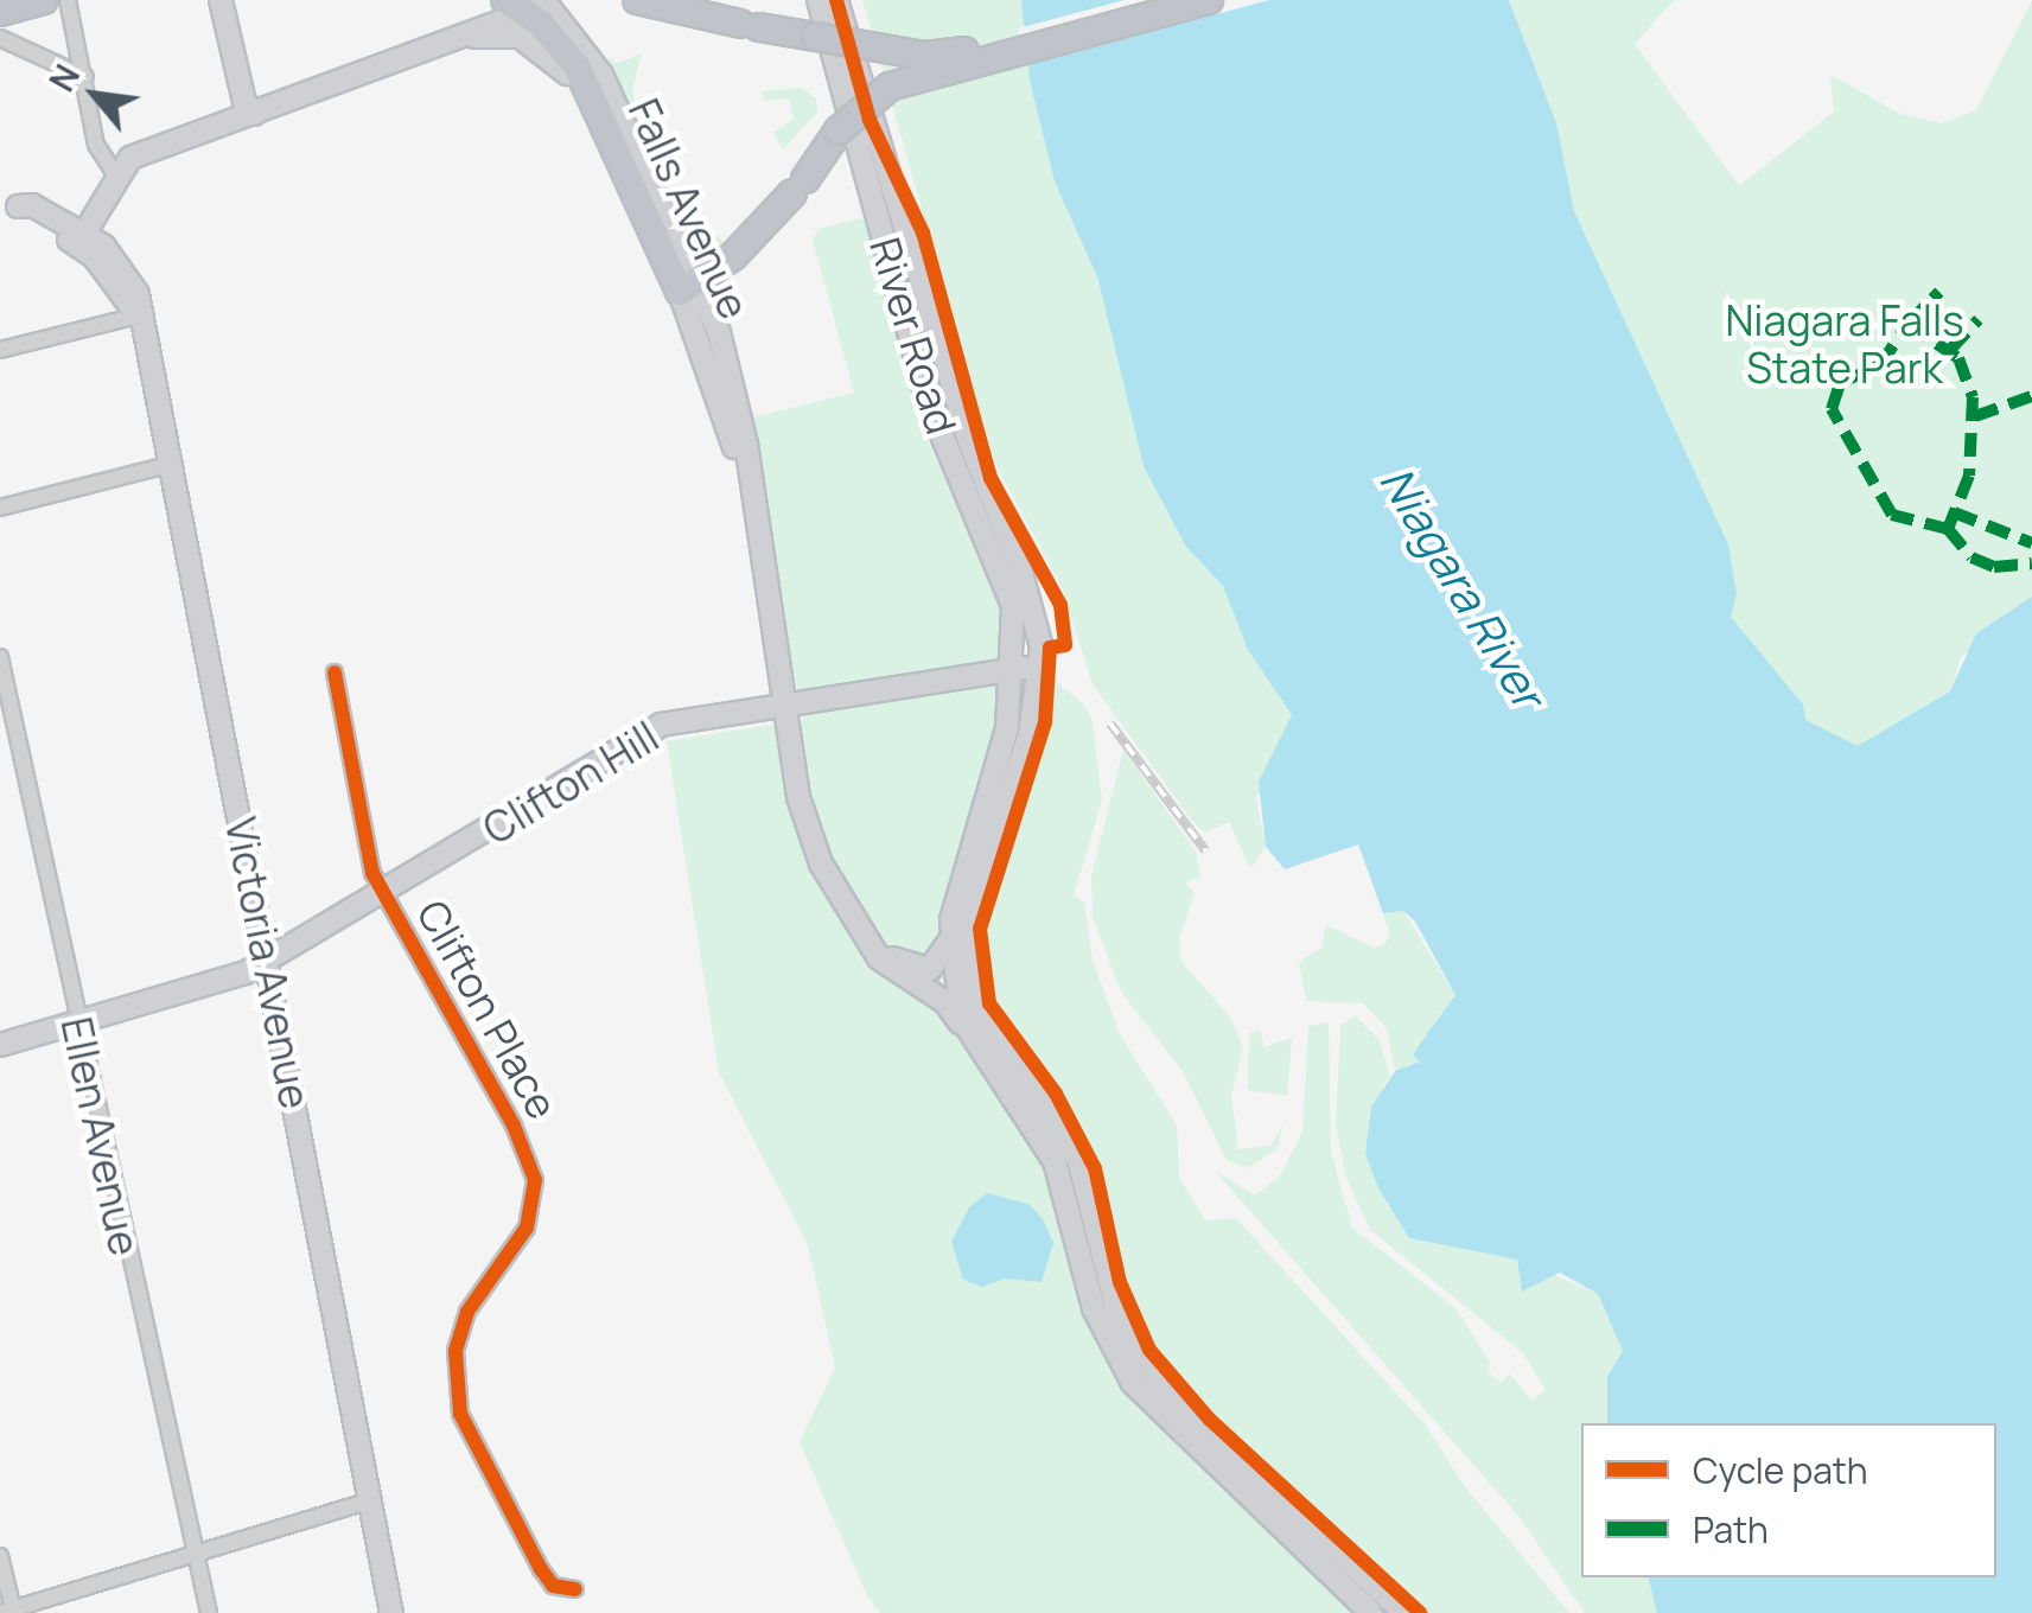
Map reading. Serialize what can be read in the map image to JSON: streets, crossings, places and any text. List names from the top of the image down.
{
  "streets": {
    "highway": ["Falls Avenue"],
    "main road": ["River Road", "Clifton Hill", "Victoria Avenue"],
    "street": ["Clifton Place", "Ellen Avenue"]
  },
  "crossings": [
    ["Falls Avenue", "River Road"],
    ["Falls Avenue", "Clifton Hill"],
    ["River Road", "Clifton Hill"],
    ["Clifton Hill", "Victoria Avenue"],
    ["Clifton Hill", "Clifton Place"],
    ["Clifton Hill", "Ellen Avenue"]
  ],
  "water": ["Niagara River"],
  "parks": ["Niagara Falls State Park"],
  "legend": ["Cycle path", "Path"],
  "north": "top left"
}
